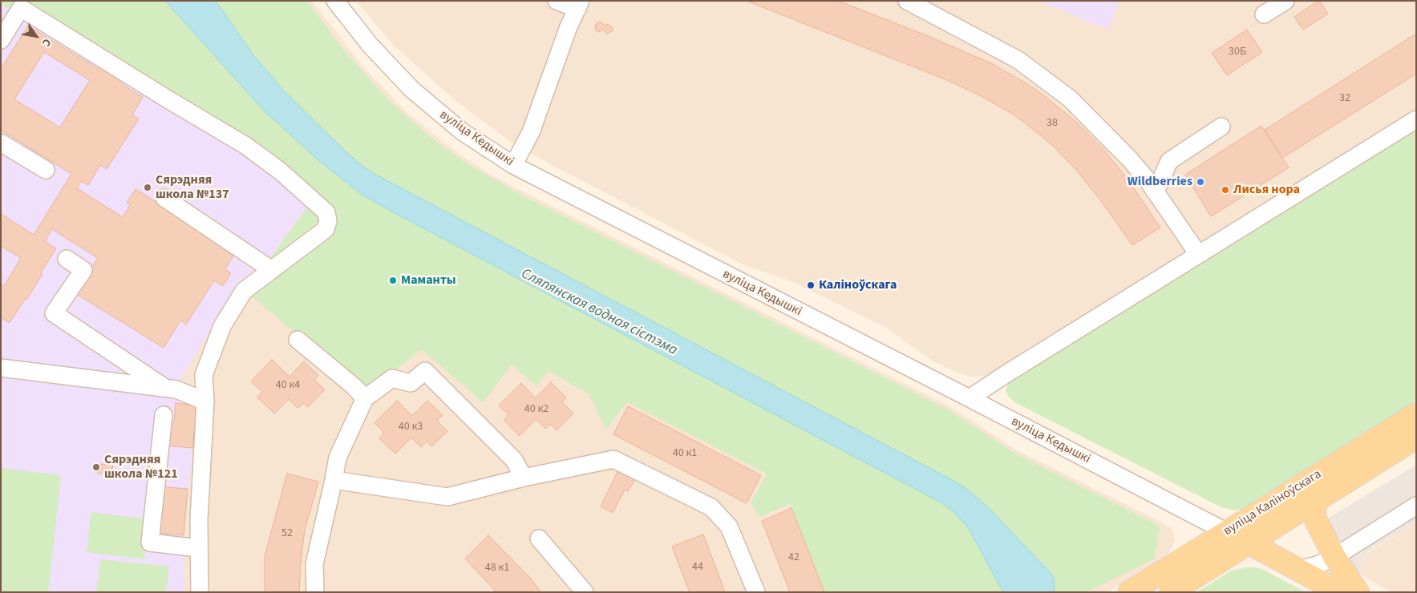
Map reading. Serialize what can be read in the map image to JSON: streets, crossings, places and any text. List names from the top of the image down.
{
  "streets": {
    "main road": ["вуліца Каліноўскага"],
    "street": ["вуліца Кедышкі"]
  },
  "crossings": [
    ["вуліца Кедышкі", "вуліца Каліноўскага"]
  ],
  "water": ["Сляпянская водная сістэма"],
  "places": [
    "Wildberries",
    "Сярэдняя школа №137",
    "Лисья нора",
    "Маманты",
    "Каліноўскага",
    "Сярэдняя школа №121"
  ],
  "house_numbers": [
    "30Б",
    "32",
    "38",
    "40 к4",
    "40 к2",
    "40 к3",
    "40 к1",
    "52",
    "42",
    "44",
    "48 к1"
  ],
  "north": "bottom right"
}
